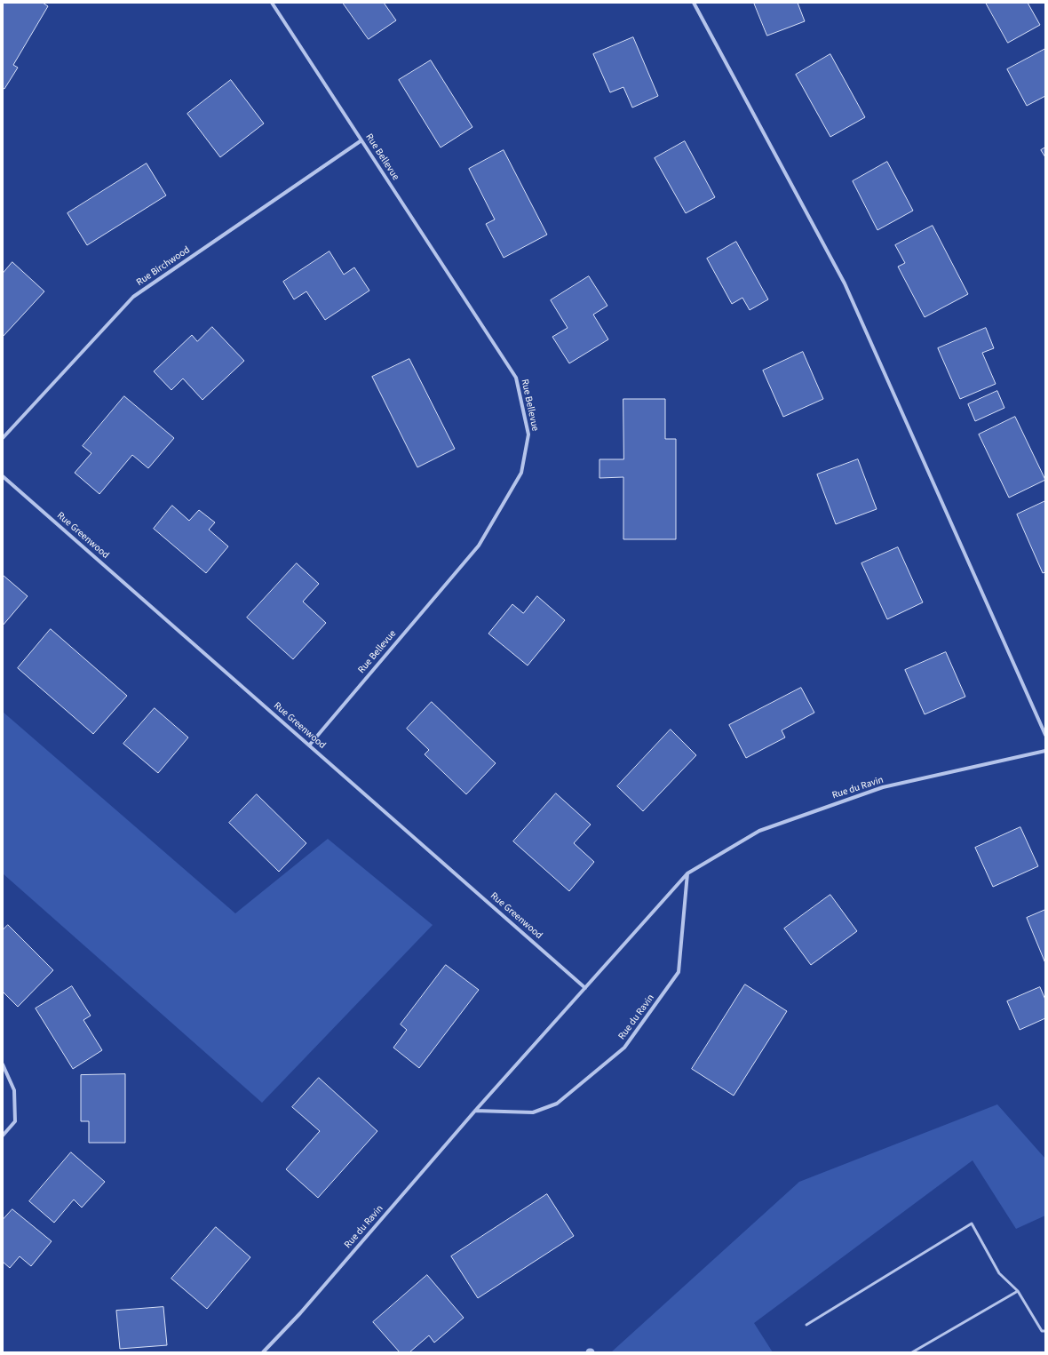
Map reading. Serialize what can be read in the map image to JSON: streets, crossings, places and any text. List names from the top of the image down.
{
  "streets": {
    "street": [
      "Rue Bellevue",
      "Rue Birchwood",
      "Rue Greenwood",
      "Rue du Ravin"
    ]
  },
  "crossings": [
    ["Rue Bellevue", "Rue Birchwood"],
    ["Rue Bellevue", "Rue Greenwood"],
    ["Rue Greenwood", "Rue du Ravin"]
  ]
}
